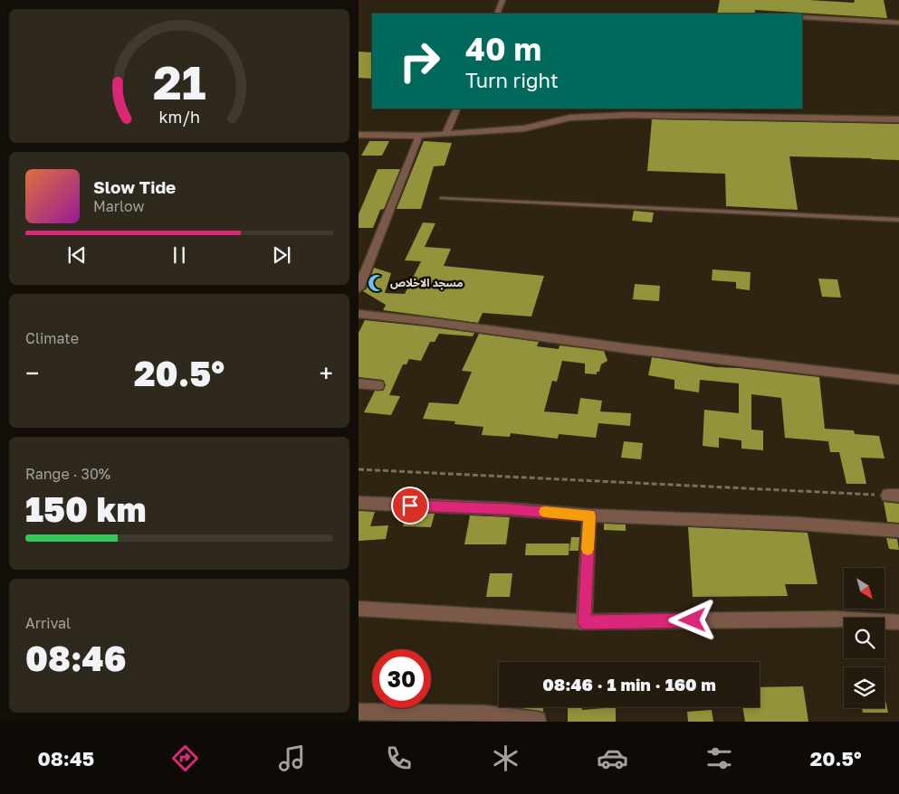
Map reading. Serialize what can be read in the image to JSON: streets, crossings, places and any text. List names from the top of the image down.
{
  "places": {
    "mosque": ["مسجد الاخلاص"]
  },
  "north": "bottom right",
  "page": {
    "turn": ["40 m", "Turn right"],
    "song": ["Slow Tide", "Marlow"],
    "tile": [
      "Climate",
      ["Range · 30%", "150 km"],
      ["Arrival", "08:46"]
    ],
    "heat": ["−", "20.5°", "+"],
    "limit": "30",
    "trip": "08:46 · 1 min · 160 m",
    "tabs": ["08:45", "20.5°"],
    "gauge": ["21", "km/h"]
  }
}
